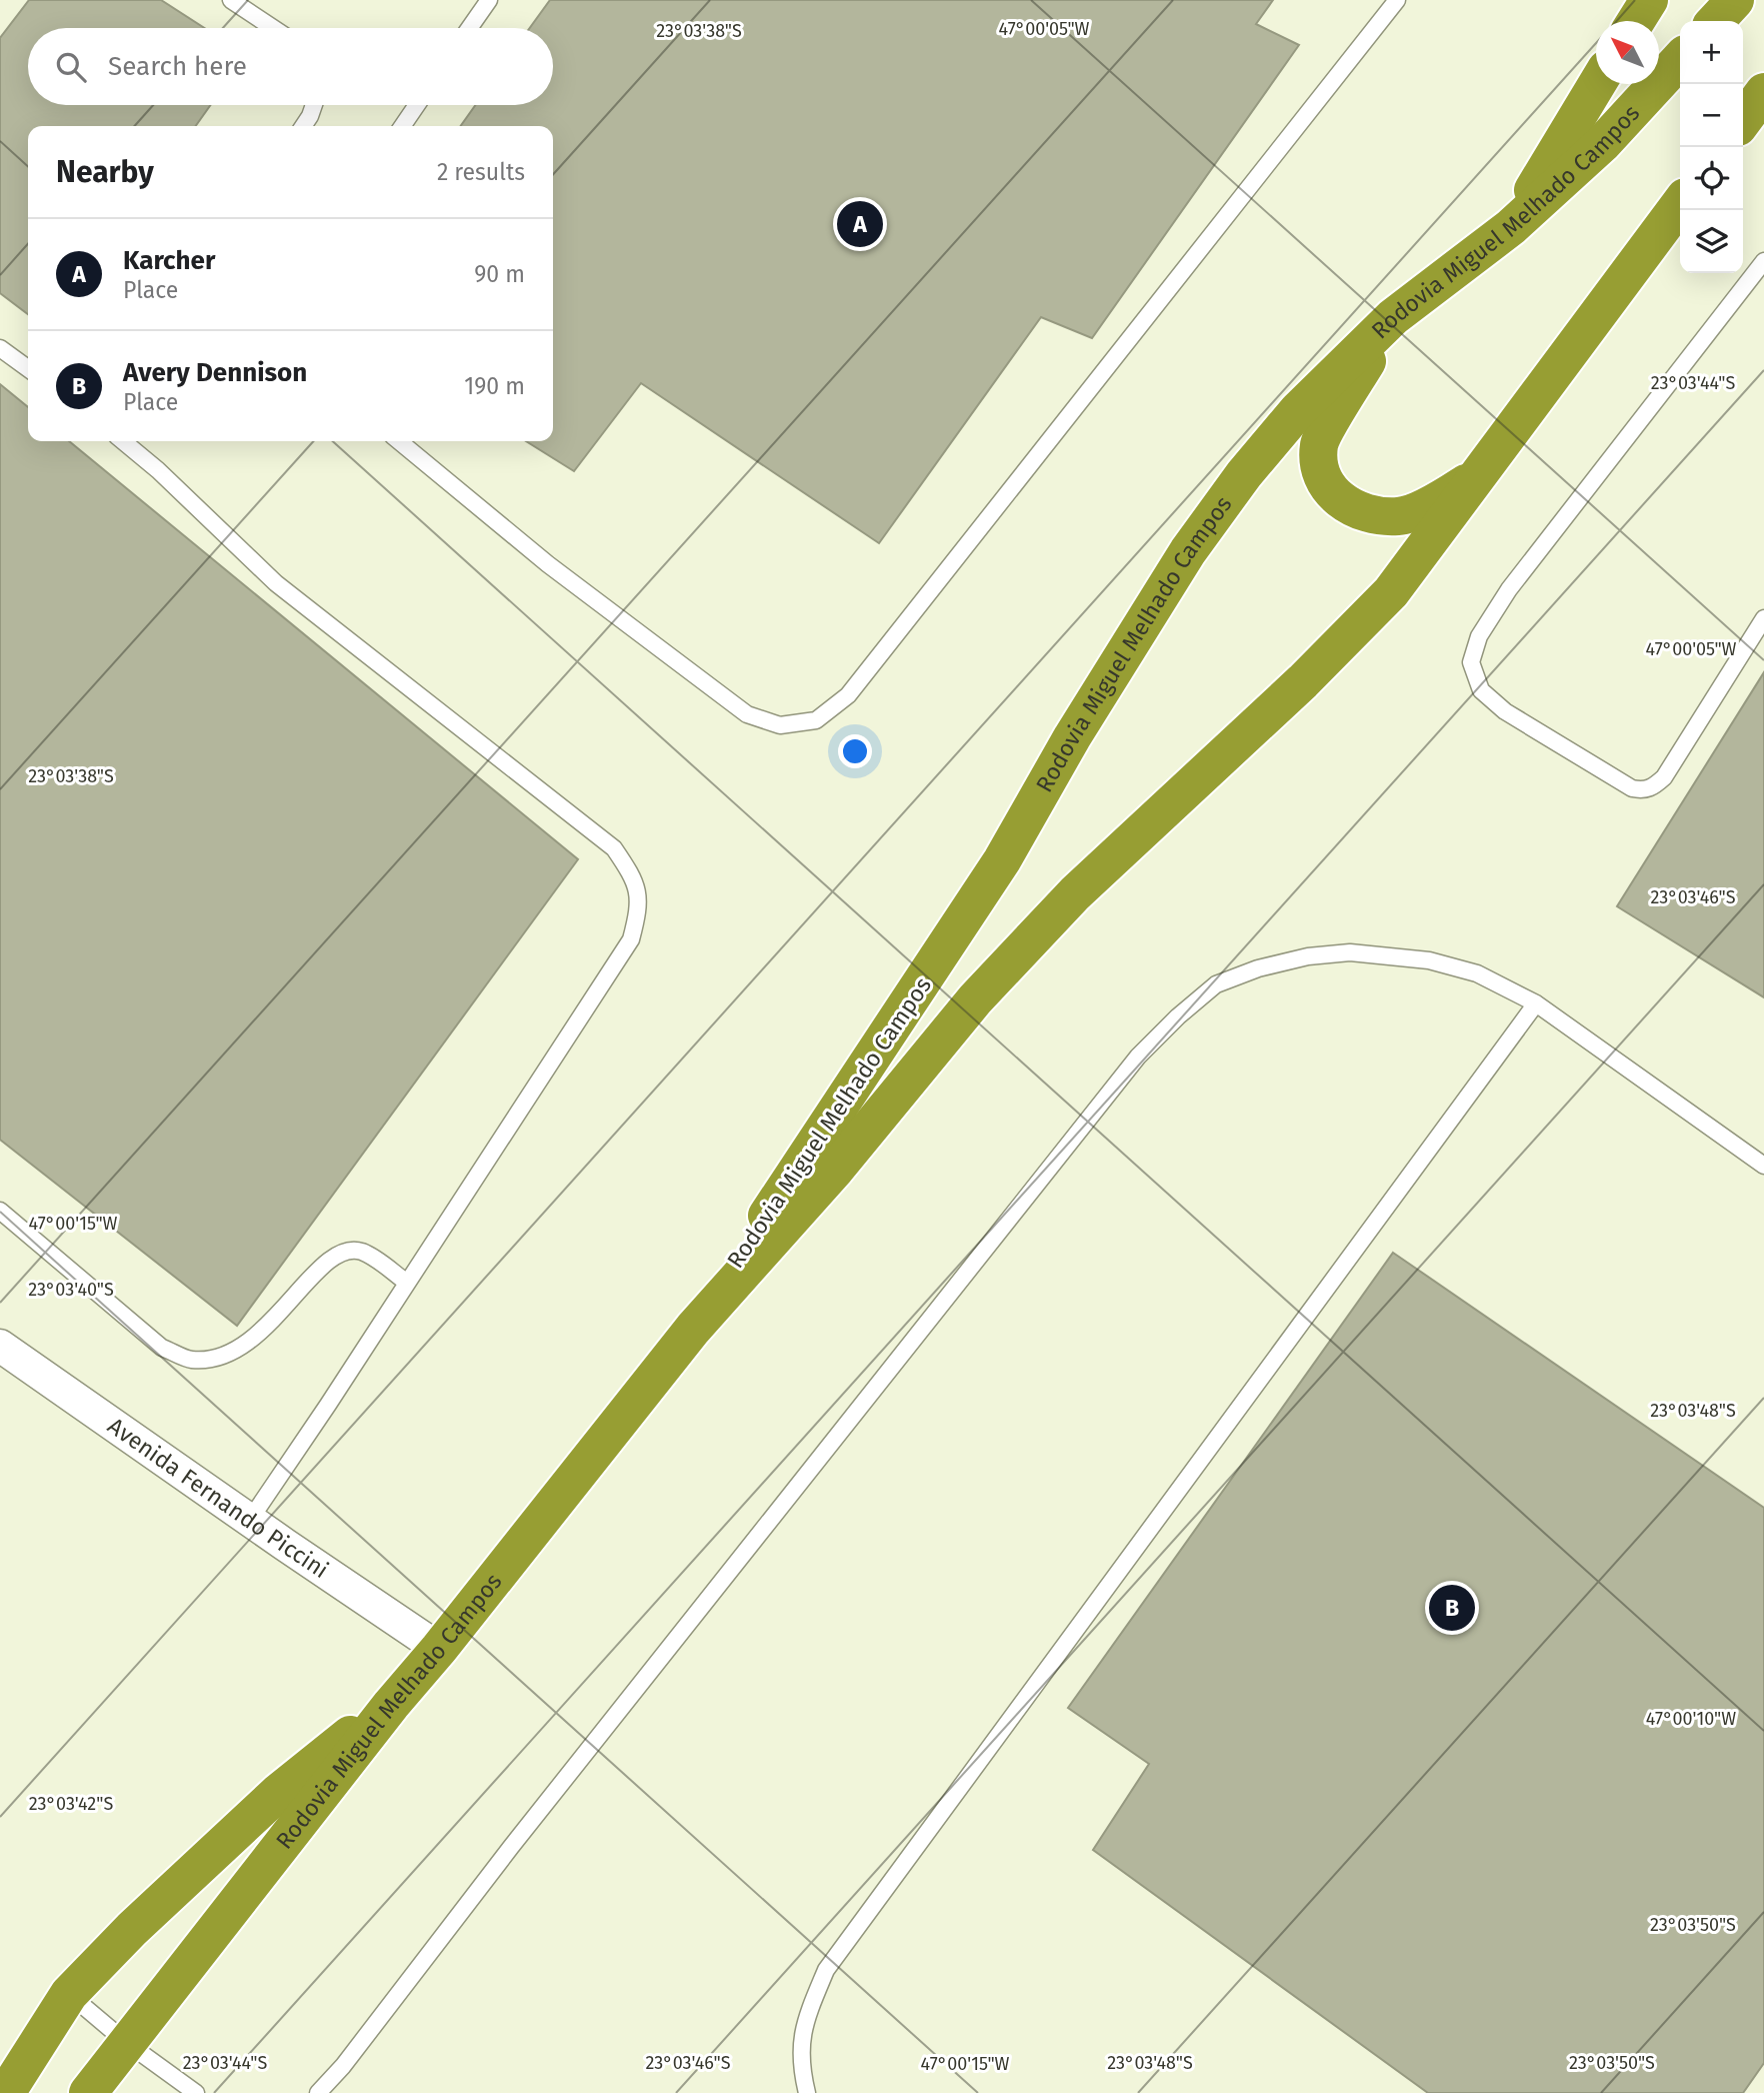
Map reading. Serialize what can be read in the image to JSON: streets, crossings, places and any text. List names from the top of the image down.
{
  "streets": {
    "highway": ["Rodovia Miguel Melhado Campos"],
    "street": ["Avenida Fernando Piccini"]
  },
  "crossings": [
    ["Rodovia Miguel Melhado Campos", "Avenida Fernando Piccini"]
  ],
  "north": "top left",
  "page": {
    "map_buttons": ["+", "−"],
    "search": "Search here",
    "heading": ["Nearby", "2 results"],
    "pins": ["A", "B"],
    "list": [
      {
        "mark": "A",
        "name": "Karcher",
        "note": "Place",
        "value": "90 m"
      },
      {
        "mark": "B",
        "name": "Avery Dennison",
        "note": "Place",
        "value": "190 m"
      }
    ]
  },
  "coordinates": [
    "47°00'05\"W",
    "23°03'38\"S",
    "23°03'44\"S",
    "23°03'46\"S",
    "47°00'15\"W",
    "23°03'40\"S",
    "23°03'48\"S",
    "47°00'10\"W",
    "23°03'42\"S",
    "23°03'50\"S"
  ]
}
